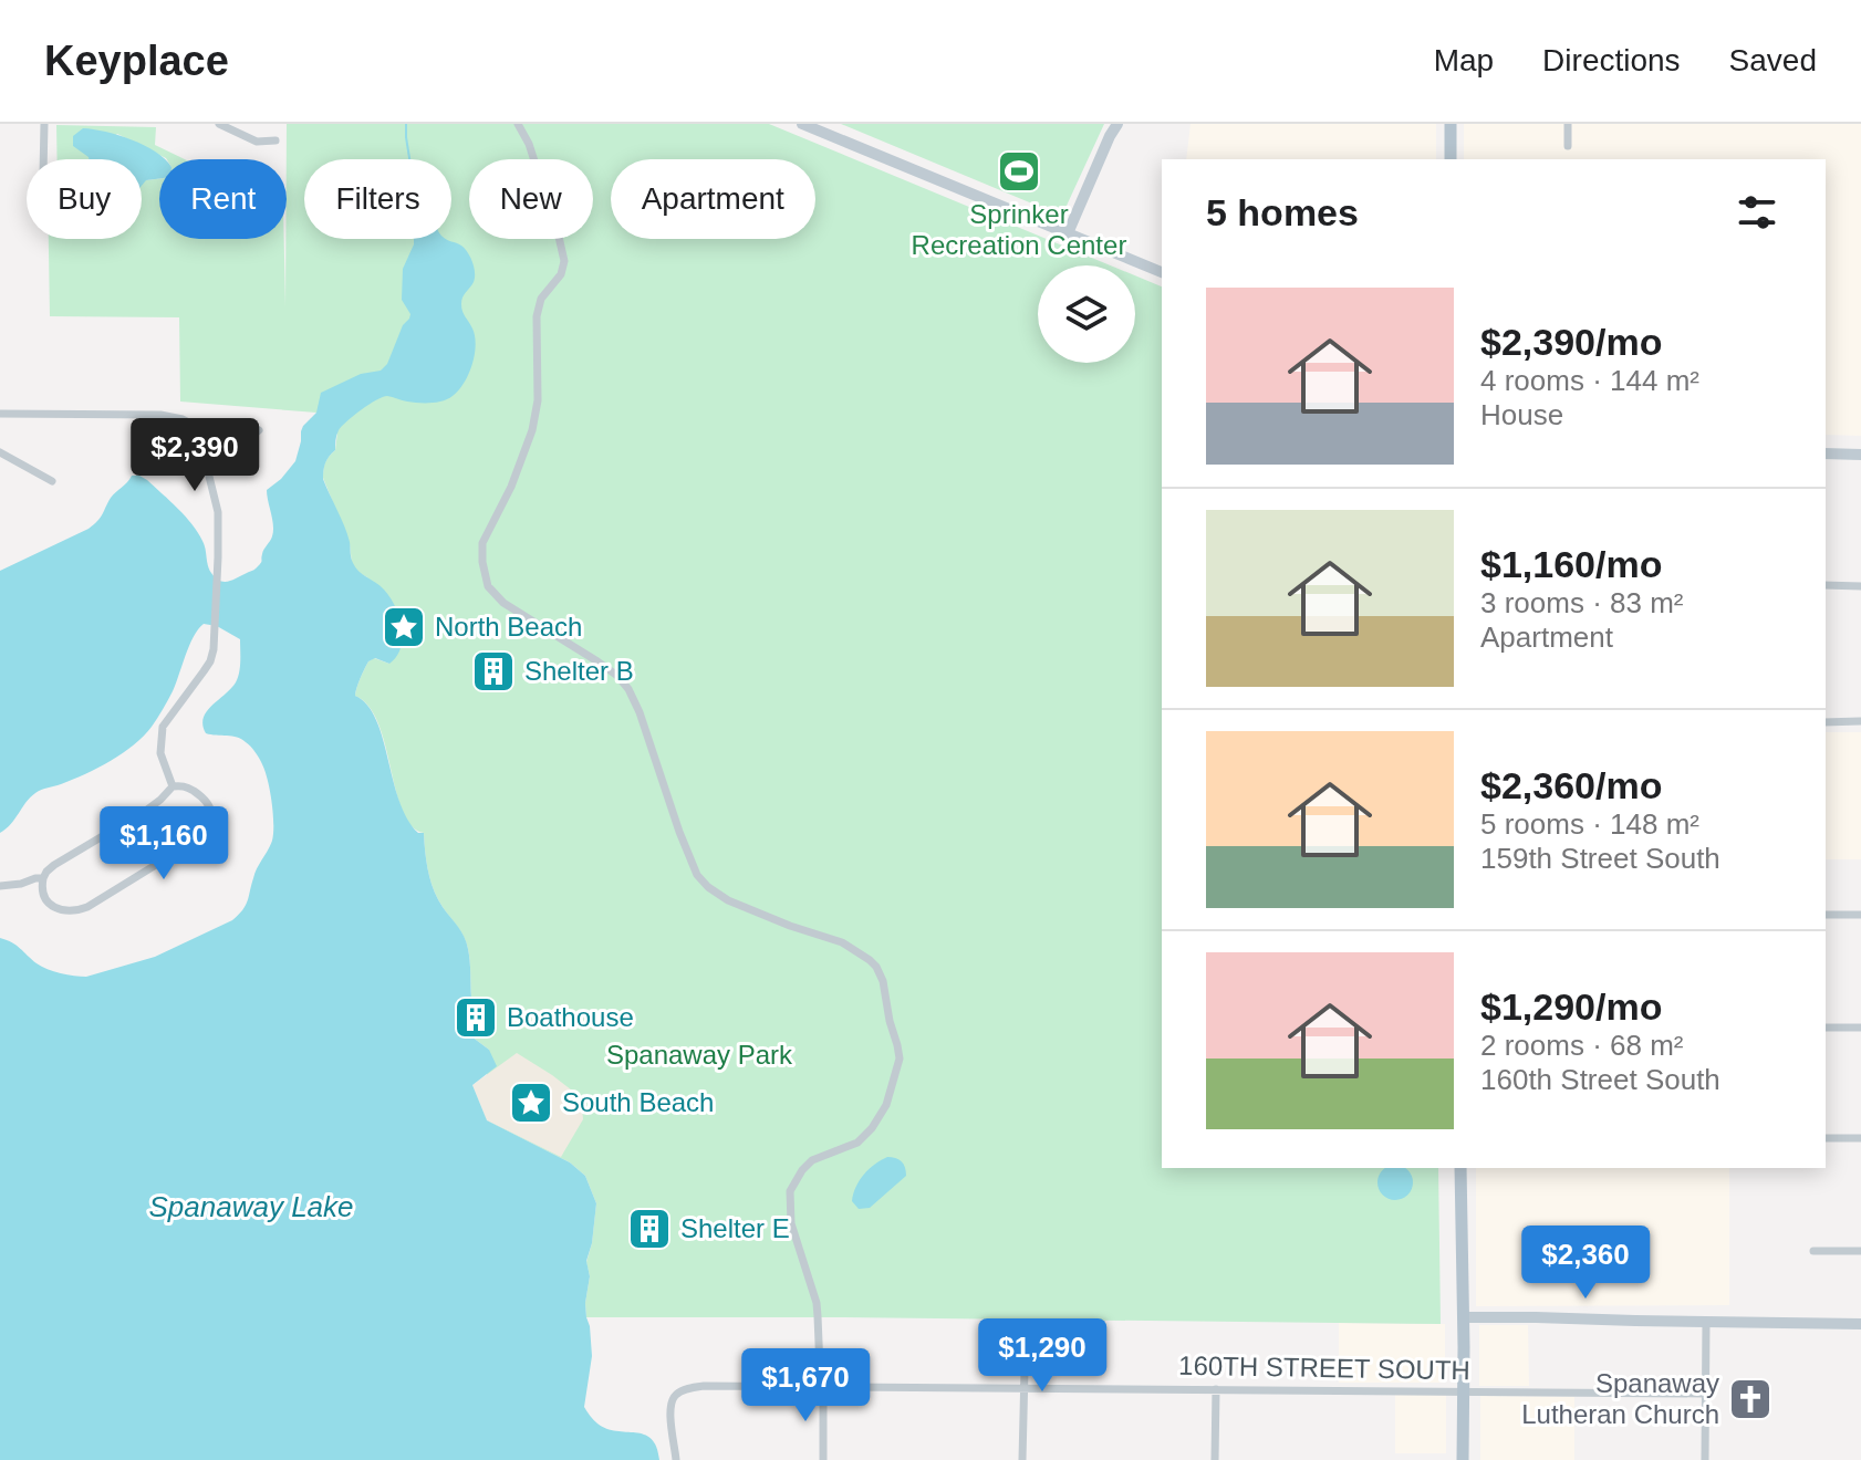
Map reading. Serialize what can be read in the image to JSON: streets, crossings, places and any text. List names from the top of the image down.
{
  "streets": {
    "street": ["160TH STREET SOUTH"]
  },
  "water": ["Spanaway Lake"],
  "parks": ["Spanaway Park"],
  "places": {
    "sports": ["Sprinker Recreation Center"],
    "place": ["North Beach", "South Beach"],
    "building": ["Shelter B", "Boathouse", "Shelter E"],
    "church": ["Spanaway Lutheran Church"]
  },
  "page": {
    "header": "Keyplace",
    "nav": ["Map", "Directions", "Saved"],
    "chip": [
      "Buy",
      "Rent",
      "Filters",
      "New",
      "Apartment"
    ],
    "heading": "5 homes",
    "list": [
      {
        "name": "$2,390/mo",
        "note": "4 rooms · 144 m² · House"
      },
      {
        "name": "$1,160/mo",
        "note": "3 rooms · 83 m² · Apartment"
      },
      {
        "name": "$2,360/mo",
        "note": "5 rooms · 148 m² · 159th Street South"
      },
      {
        "name": "$1,290/mo",
        "note": "2 rooms · 68 m² · 160th Street South"
      }
    ],
    "price": [
      "$2,390",
      "$1,160",
      "$2,360",
      "$1,290",
      "$1,670"
    ]
  }
}
